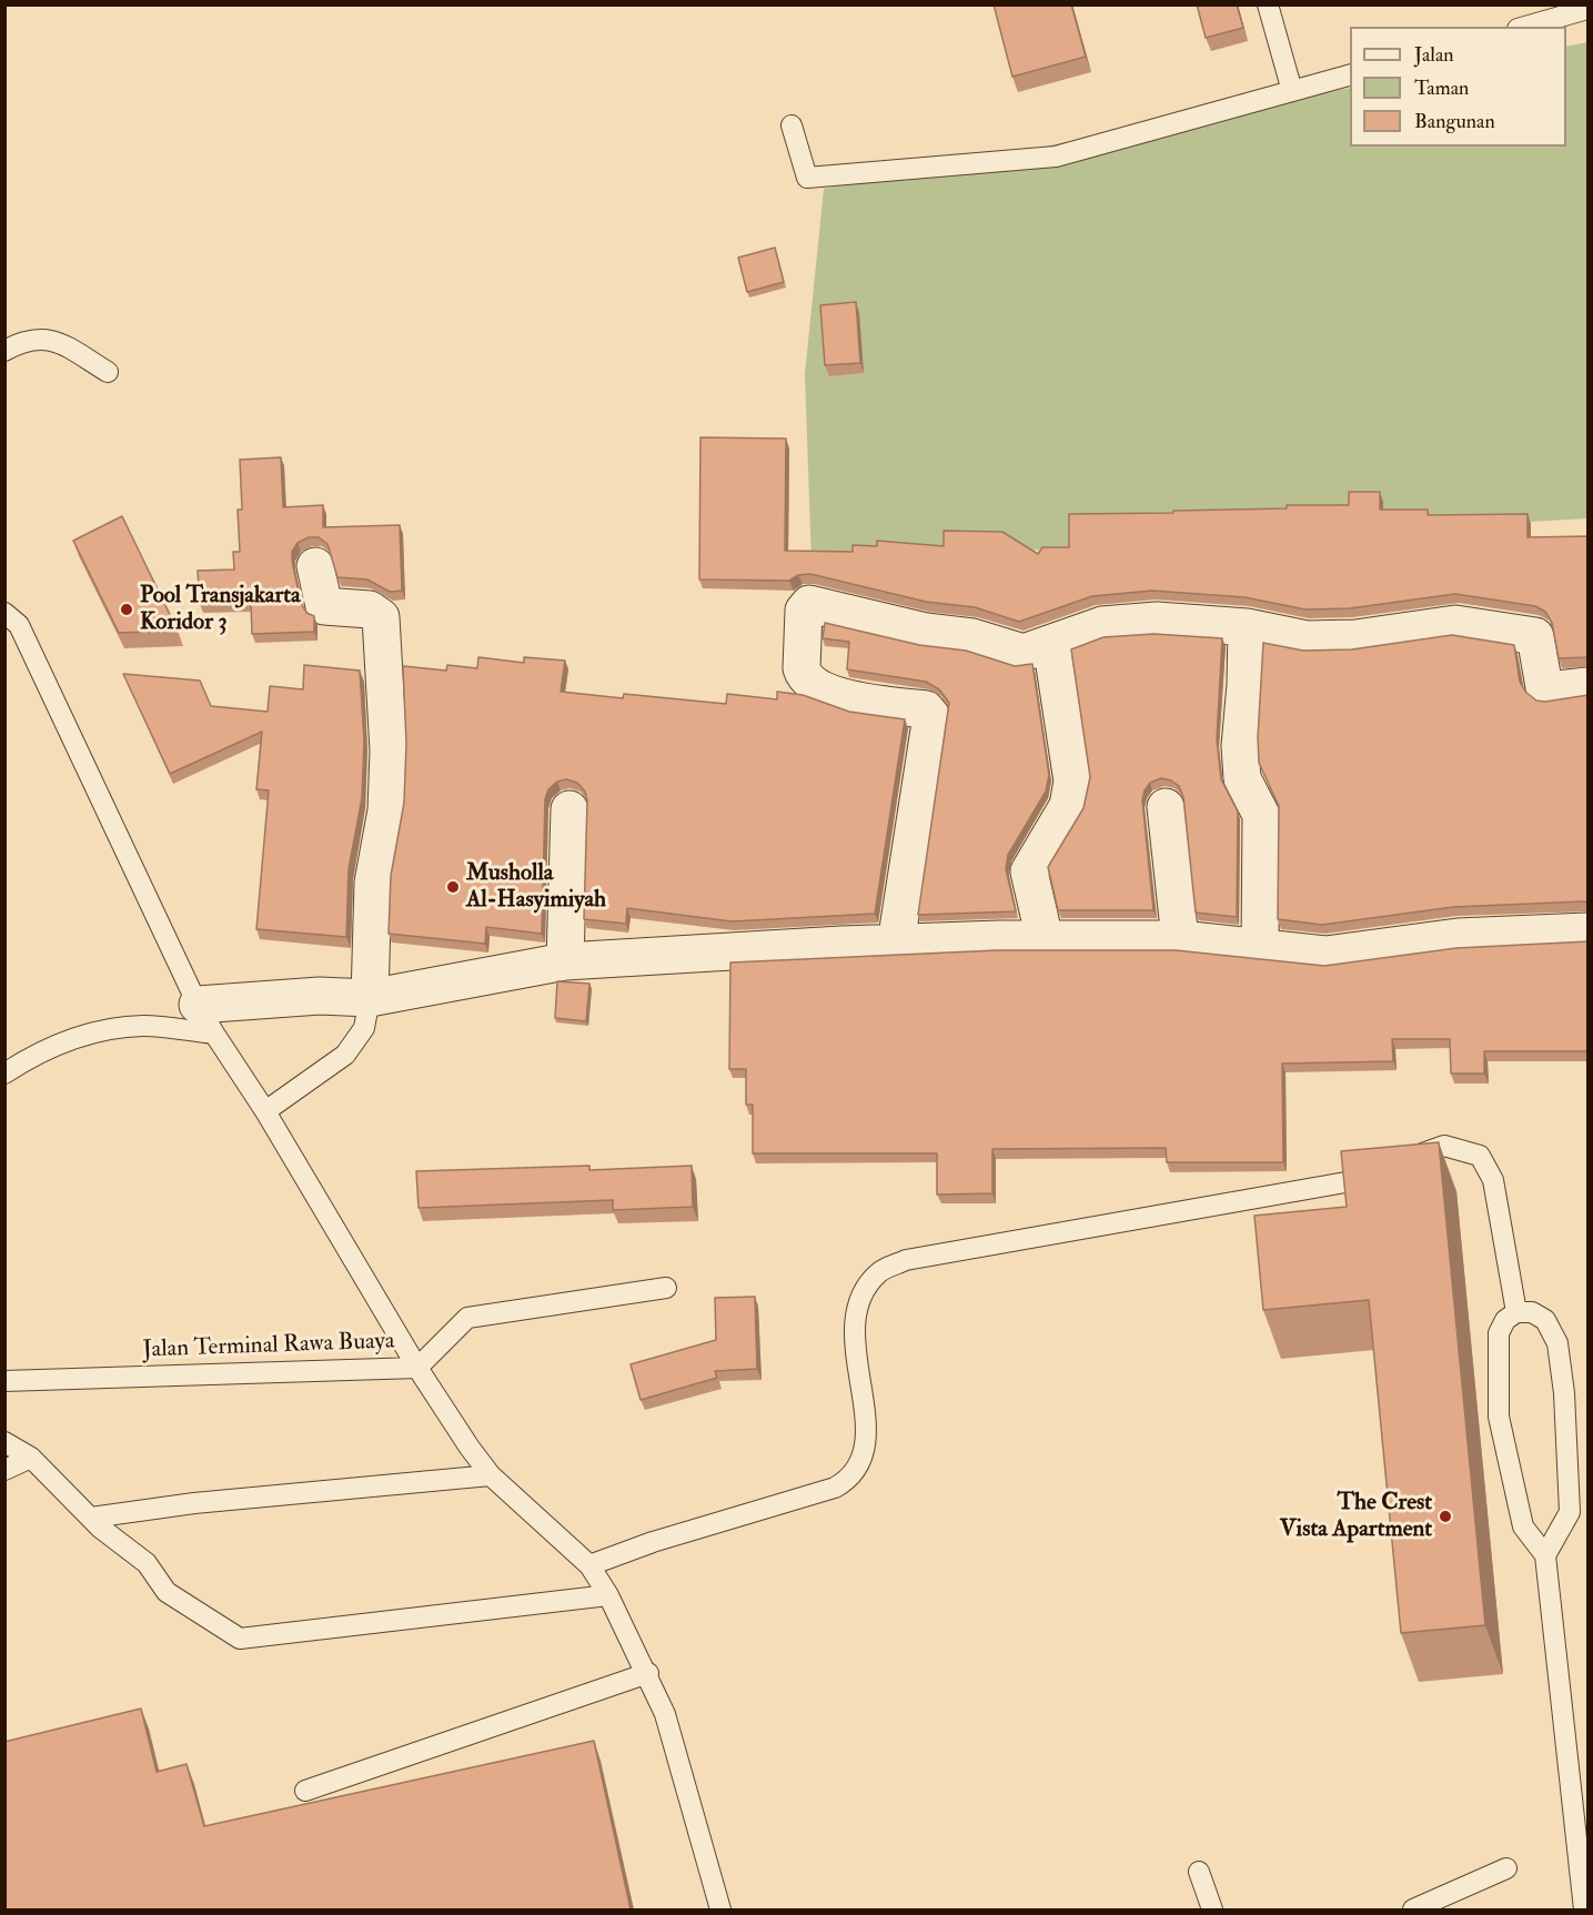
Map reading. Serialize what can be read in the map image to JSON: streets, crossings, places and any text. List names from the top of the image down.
{
  "streets": {
    "lane": ["Jalan Terminal Rawa Buaya"]
  },
  "places": ["Pool Transjakarta Koridor 3", "Musholla Al-Hasyimiyah", "The Crest Vista Apartment"],
  "legend": ["Jalan", "Taman", "Bangunan"]
}
